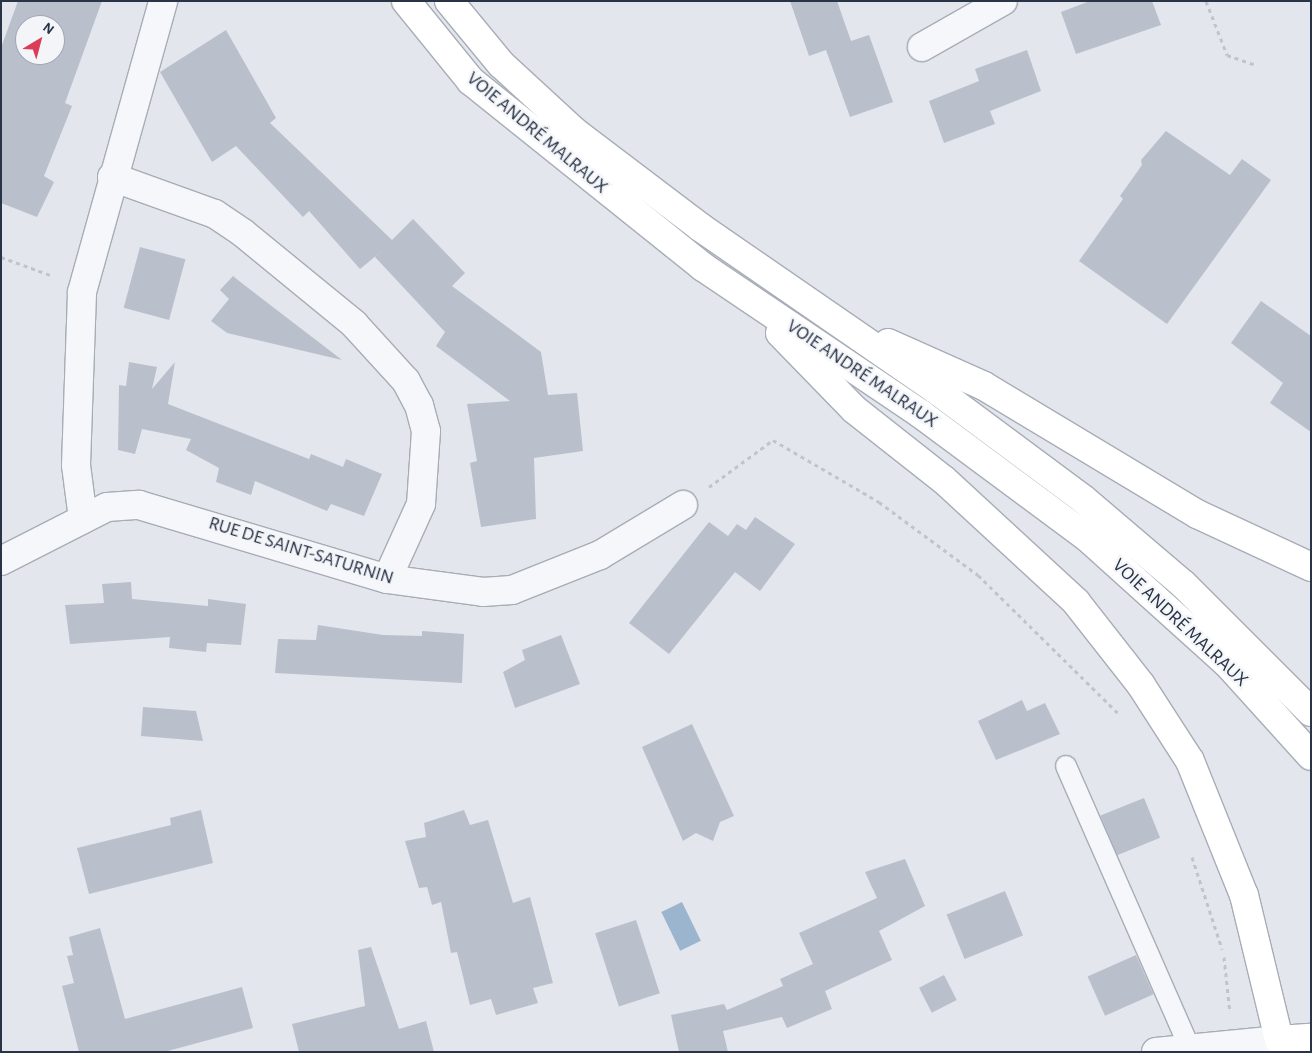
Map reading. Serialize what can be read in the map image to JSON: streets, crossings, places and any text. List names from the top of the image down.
{
  "streets": {
    "main road": ["VOIE ANDRÉ MALRAUX"],
    "street": ["RUE DE SAINT-SATURNIN"]
  },
  "north": "top right"
}
